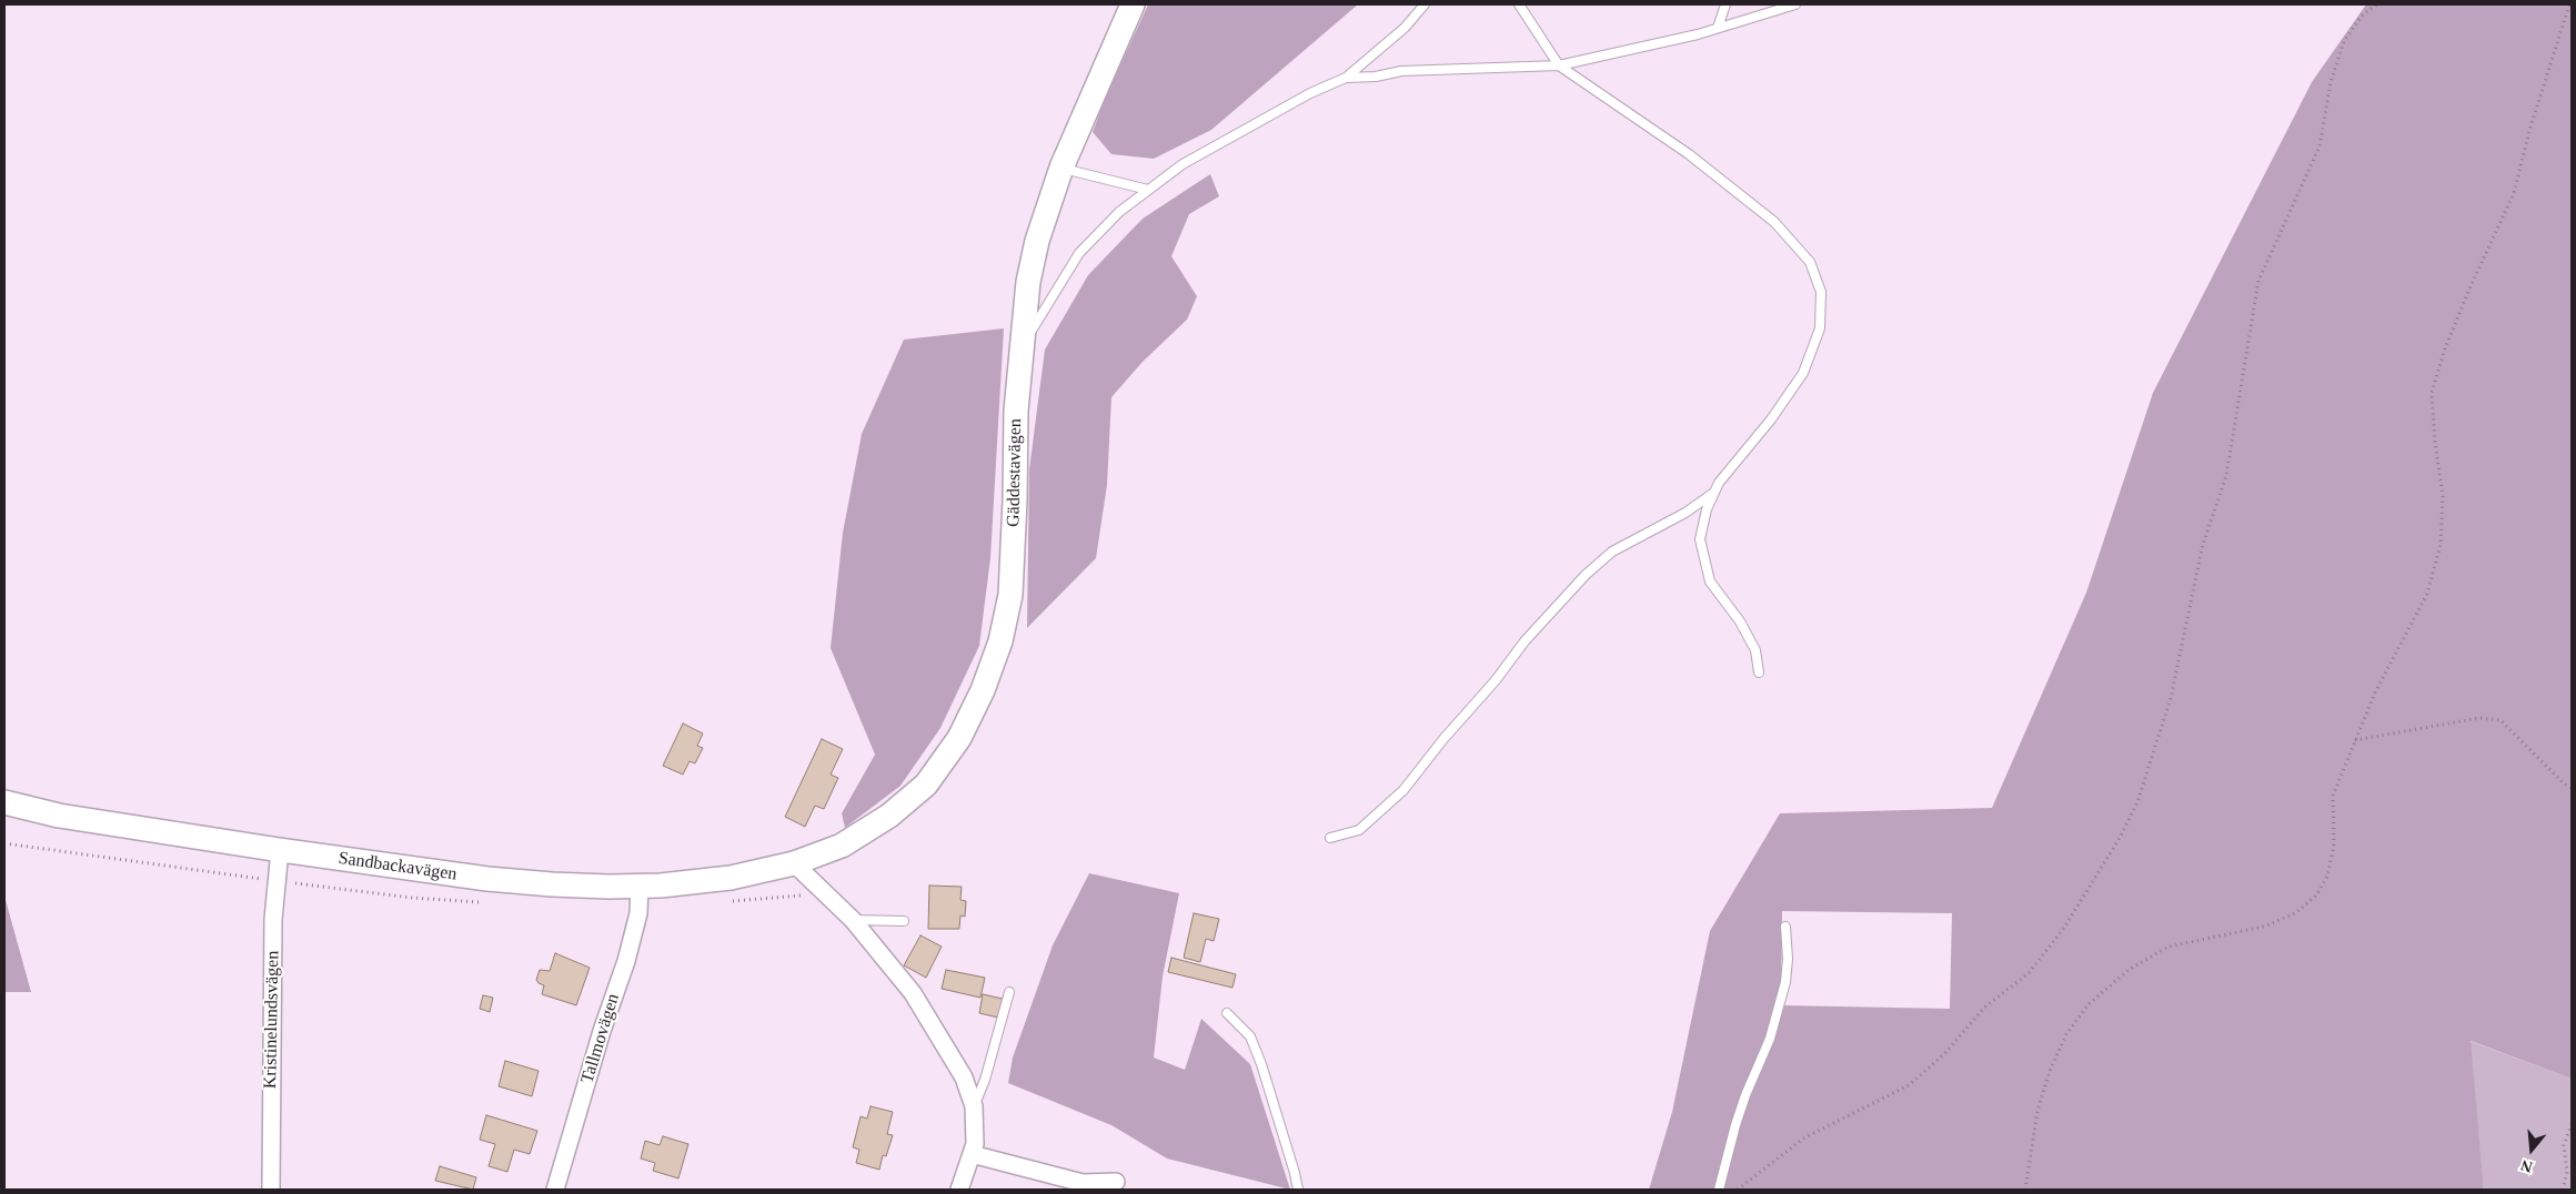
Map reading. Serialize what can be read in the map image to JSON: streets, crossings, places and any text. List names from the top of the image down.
{
  "streets": {
    "street": [
      "Gäddestavägen",
      "Sandbackavägen",
      "Kristinelundsvägen",
      "Tallmovägen"
    ]
  },
  "crossings": [
    ["Gäddestavägen", "Sandbackavägen"],
    ["Sandbackavägen", "Kristinelundsvägen"],
    ["Sandbackavägen", "Tallmovägen"]
  ],
  "north": "bottom"
}
